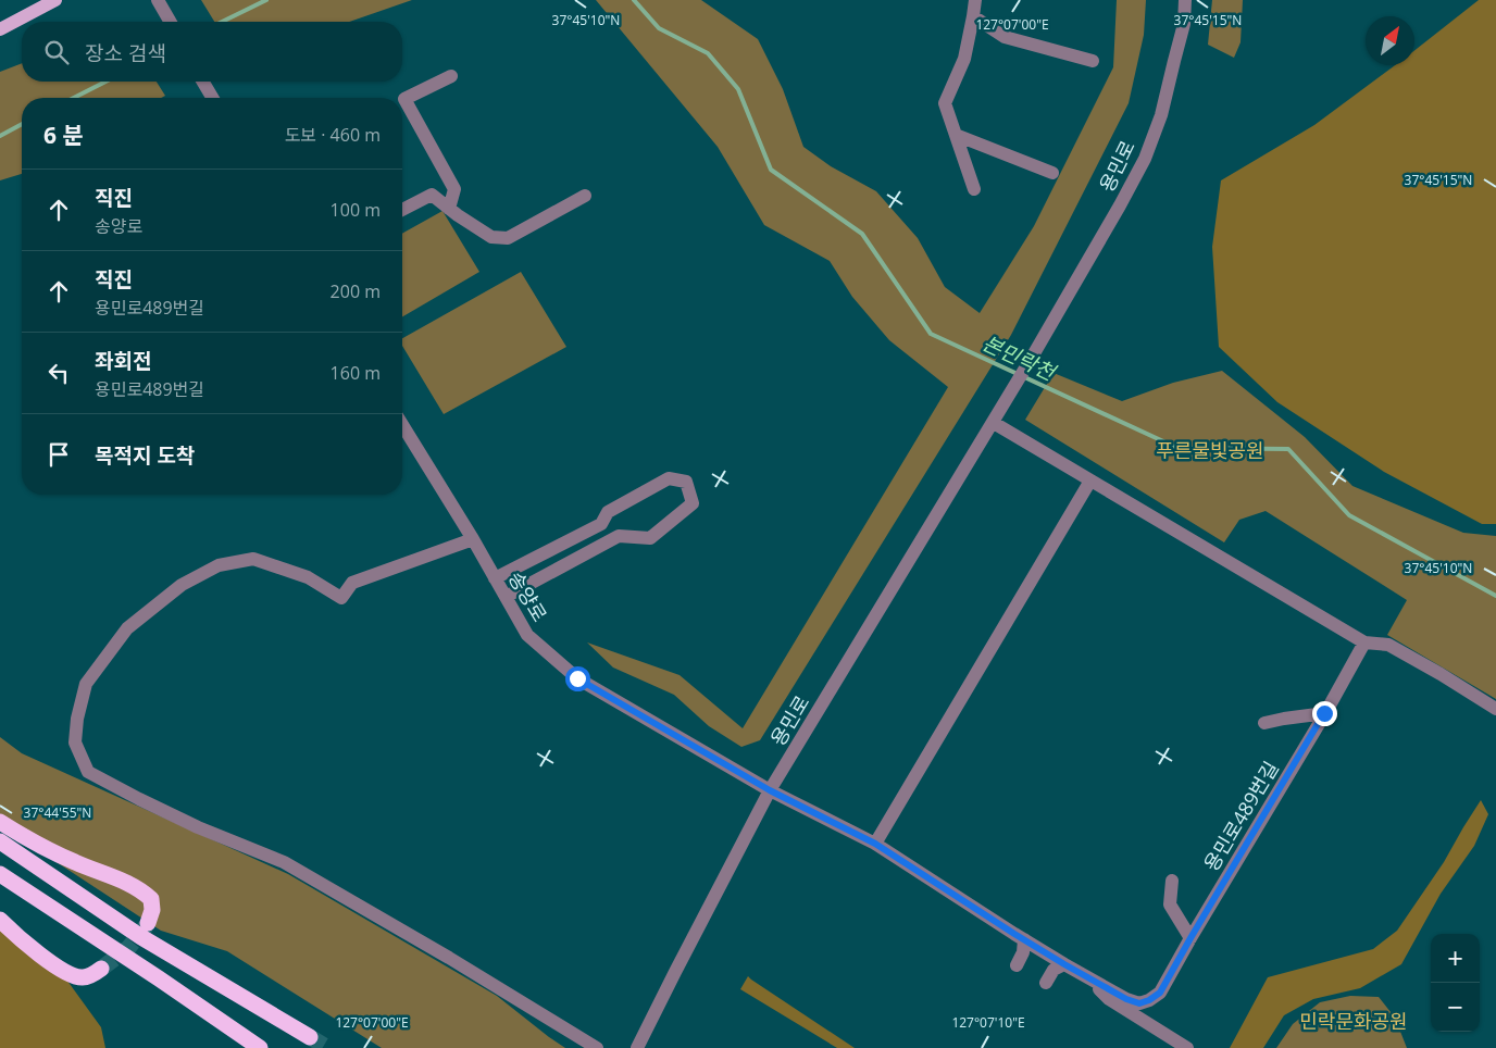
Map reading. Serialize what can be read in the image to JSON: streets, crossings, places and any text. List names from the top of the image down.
{
  "streets": {
    "street": ["용민로", "송양로", "용민로489번길"]
  },
  "crossings": [
    ["용민로", "송양로"],
    ["용민로", "용민로489번길"],
    ["송양로", "용민로489번길"]
  ],
  "water": ["본민락천"],
  "parks": ["푸른물빛공원", "민락문화공원"],
  "north": "top right",
  "page": {
    "search": "장소 검색",
    "heading": ["6 분", "도보 · 460 m"],
    "list": [
      ["직진", "송양로", "100 m"],
      ["직진", "용민로489번길", "200 m"],
      ["좌회전", "용민로489번길", "160 m"],
      "목적지 도착"
    ],
    "map_buttons": ["+", "−"]
  },
  "coordinates": [
    "37°45'10\"N",
    "37°45'15\"N",
    "127°07'00\"E",
    "37°44'55\"N",
    "127°07'10\"E"
  ]
}
